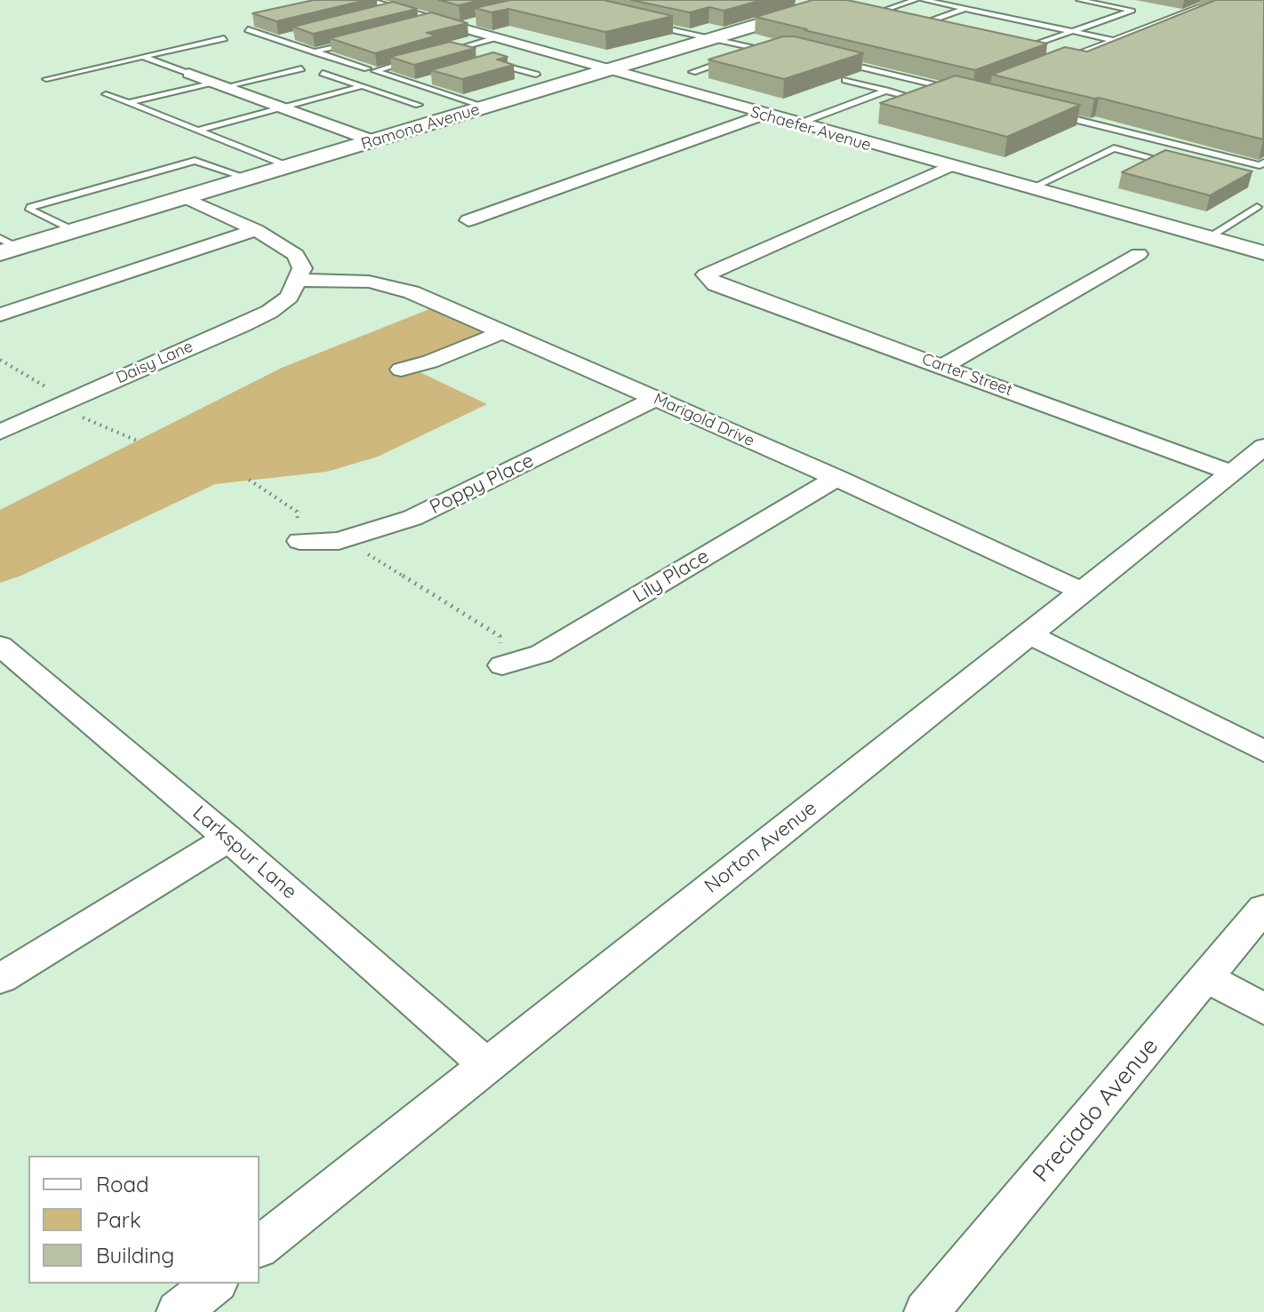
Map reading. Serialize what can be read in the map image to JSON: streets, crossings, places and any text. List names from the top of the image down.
{
  "streets": {
    "main road": ["Ramona Avenue"],
    "street": [
      "Schaefer Avenue",
      "Daisy Lane",
      "Carter Street",
      "Marigold Drive",
      "Poppy Place",
      "Lily Place",
      "Norton Avenue",
      "Larkspur Lane",
      "Preciado Avenue"
    ]
  },
  "crossings": [
    ["Ramona Avenue", "Schaefer Avenue"],
    ["Schaefer Avenue", "Carter Street"],
    ["Daisy Lane", "Marigold Drive"],
    ["Carter Street", "Norton Avenue"],
    ["Marigold Drive", "Poppy Place"],
    ["Marigold Drive", "Lily Place"],
    ["Marigold Drive", "Norton Avenue"],
    ["Norton Avenue", "Larkspur Lane"]
  ],
  "legend": ["Road", "Park", "Building"]
}
